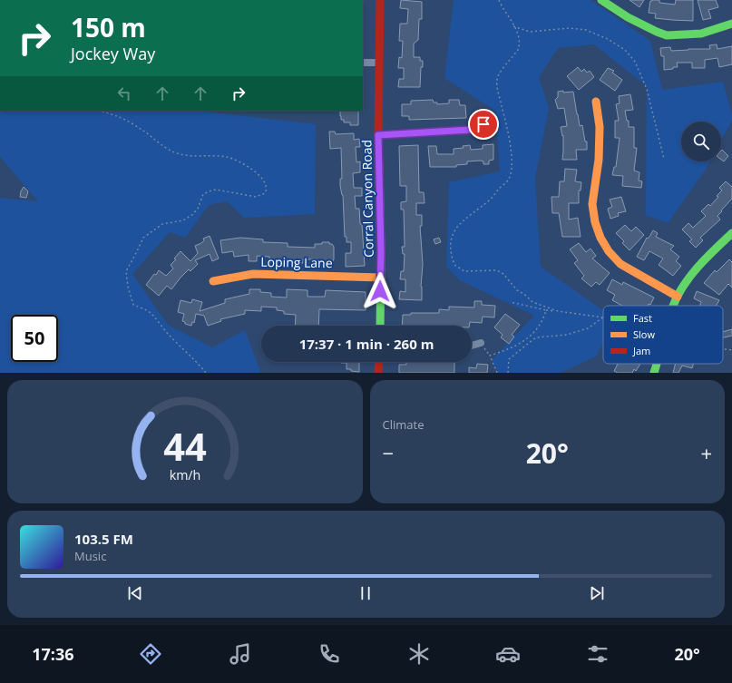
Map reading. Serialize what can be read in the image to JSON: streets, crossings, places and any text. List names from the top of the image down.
{
  "streets": {
    "street": ["Corral Canyon Road", "Loping Lane"]
  },
  "crossings": [
    ["Corral Canyon Road", "Loping Lane"]
  ],
  "legend": ["Fast", "Slow", "Jam"],
  "page": {
    "turn": ["150 m", "Jockey Way"],
    "limit": "50",
    "trip": "17:37 · 1 min · 260 m",
    "tile": "Climate",
    "heat": ["−", "20°", "+"],
    "song": ["103.5 FM", "Music"],
    "tabs": ["17:36", "20°"],
    "gauge": ["44", "km/h"]
  }
}
